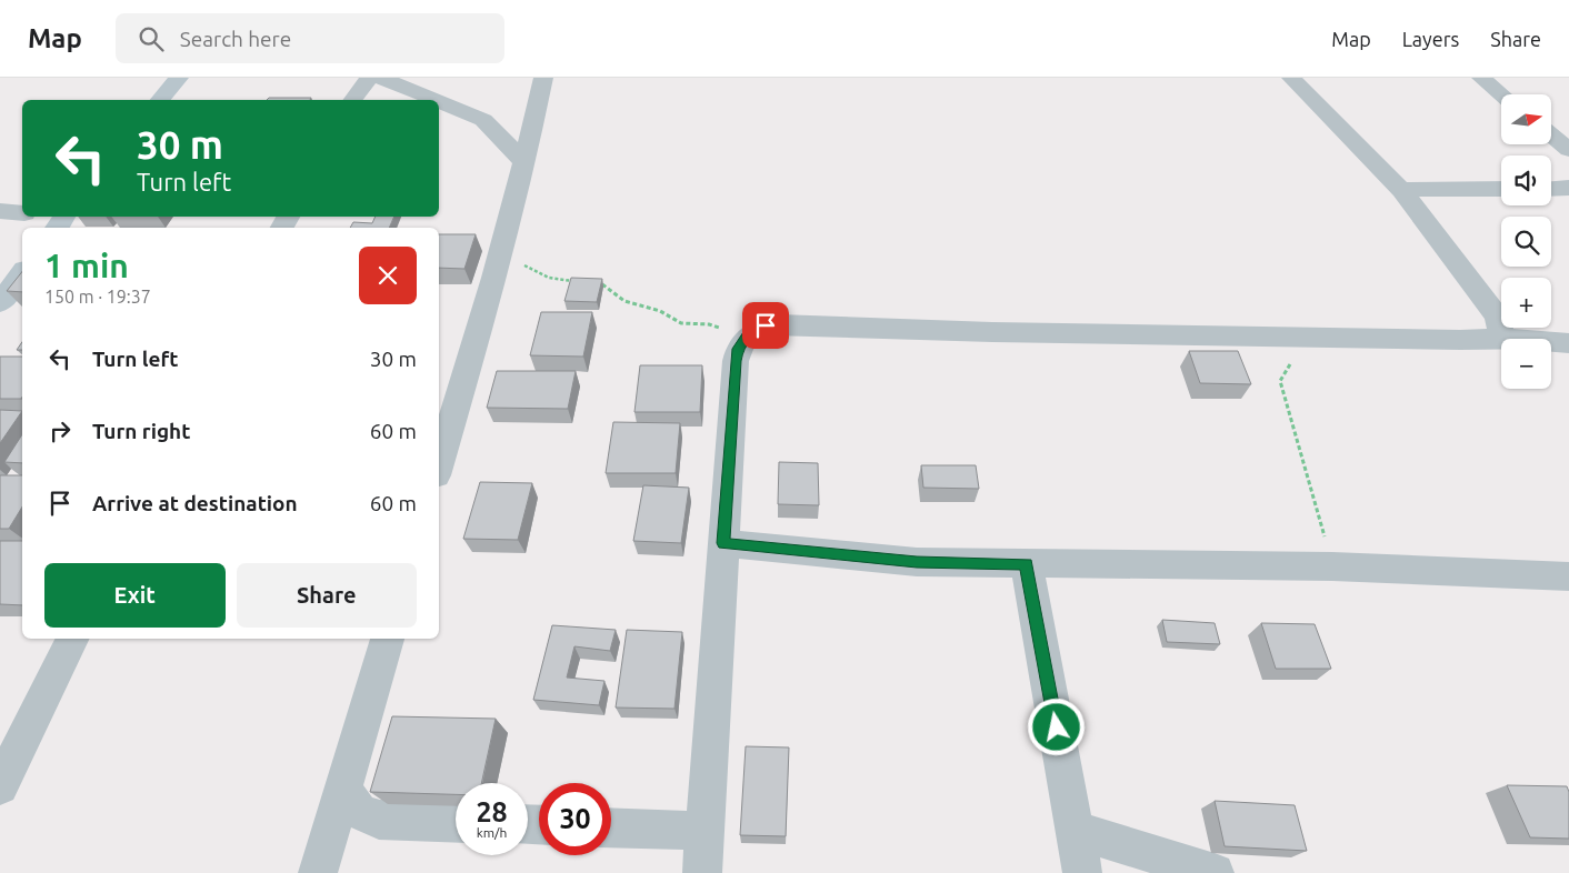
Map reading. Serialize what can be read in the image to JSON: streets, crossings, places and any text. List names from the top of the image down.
{
  "north": "right",
  "page": {
    "header": "Map",
    "search": "Search here",
    "nav": ["Map", "Layers", "Share"],
    "map_buttons": ["+", "−"],
    "turn": ["30 m", "Turn left"],
    "heading": ["1 min", "150 m · 19:37"],
    "list": [
      {
        "name": "Turn left",
        "value": "30 m"
      },
      {
        "name": "Turn right",
        "value": "60 m"
      },
      {
        "name": "Arrive at destination",
        "value": "60 m"
      }
    ],
    "buttons": ["Exit", "Share"],
    "speed": "28 km/h",
    "limit": "30"
  }
}
